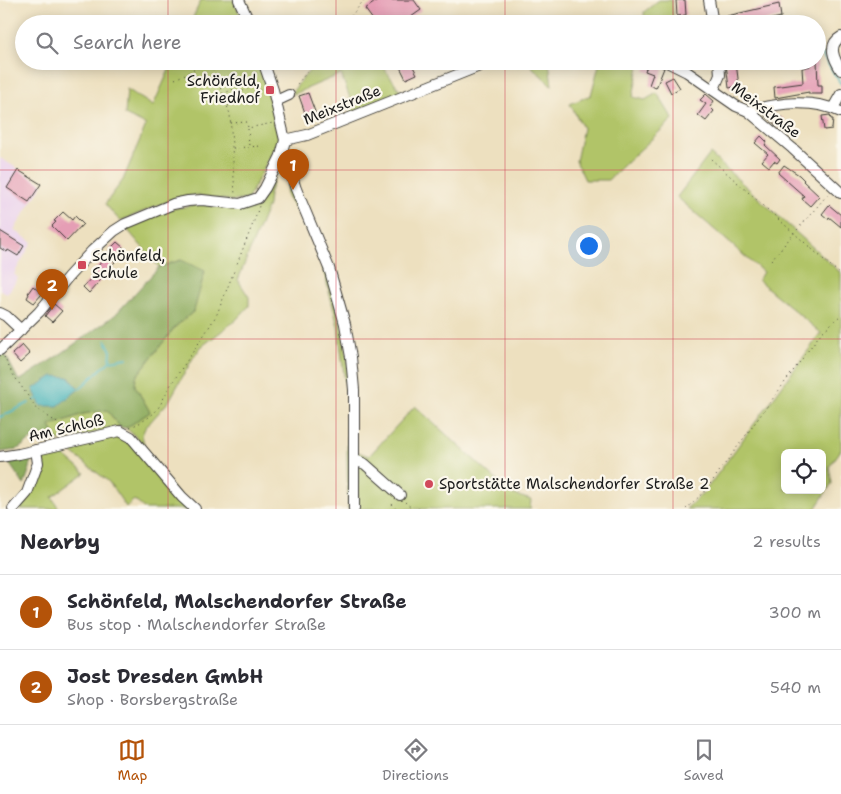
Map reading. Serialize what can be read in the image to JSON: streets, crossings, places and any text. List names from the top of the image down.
{
  "streets": {
    "street": ["Meixstraße", "Am Schloß"]
  },
  "places": {
    "transit": ["Schönfeld, Friedhof", "Schönfeld, Schule"],
    "other": ["Sportstätte Malschendorfer Straße 2"]
  },
  "page": {
    "search": "Search here",
    "pins": ["1", "2"],
    "heading": ["Nearby", "2 results"],
    "list": [
      {
        "mark": "1",
        "name": "Schönfeld, Malschendorfer Straße",
        "note": "Bus stop · Malschendorfer Straße",
        "value": "300 m"
      },
      {
        "mark": "2",
        "name": "Jost Dresden GmbH",
        "note": "Shop · Borsbergstraße",
        "value": "540 m"
      }
    ],
    "nav": ["Map", "Directions", "Saved"]
  }
}
